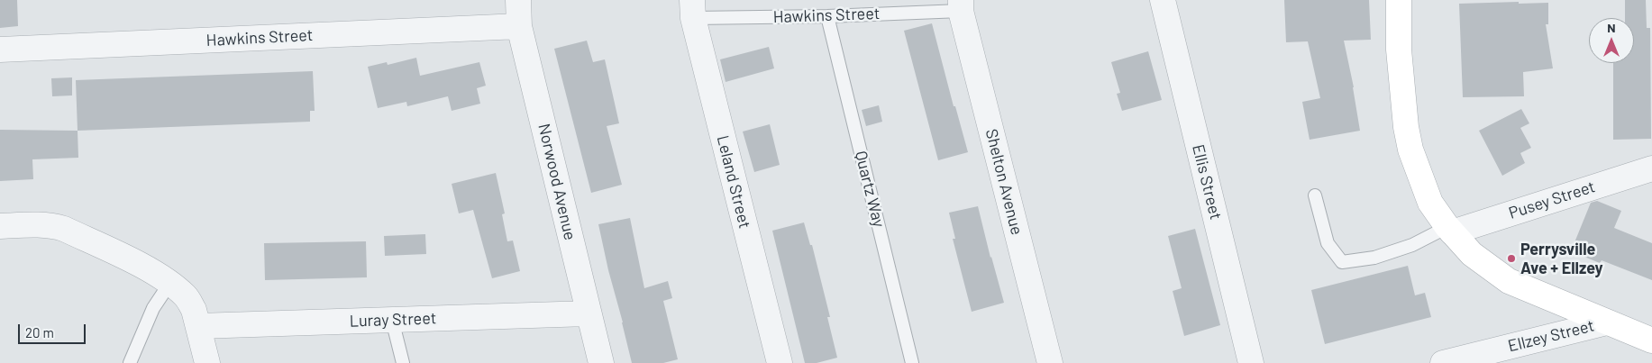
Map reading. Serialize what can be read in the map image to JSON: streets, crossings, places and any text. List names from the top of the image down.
{
  "streets": {
    "street": [
      "Hawkins Street",
      "Norwood Avenue",
      "Leland Street",
      "Shelton Avenue",
      "Ellis Street",
      "Pusey Street",
      "Luray Street",
      "Ellzey Street"
    ],
    "lane": ["Quartz Way"]
  },
  "crossings": [
    ["Hawkins Street", "Norwood Avenue"],
    ["Hawkins Street", "Leland Street"],
    ["Hawkins Street", "Shelton Avenue"],
    ["Hawkins Street", "Quartz Way"],
    ["Norwood Avenue", "Luray Street"]
  ],
  "places": ["Perrysville Ave + Ellzey"],
  "scale_bar": "20 m",
  "north": "top"
}
